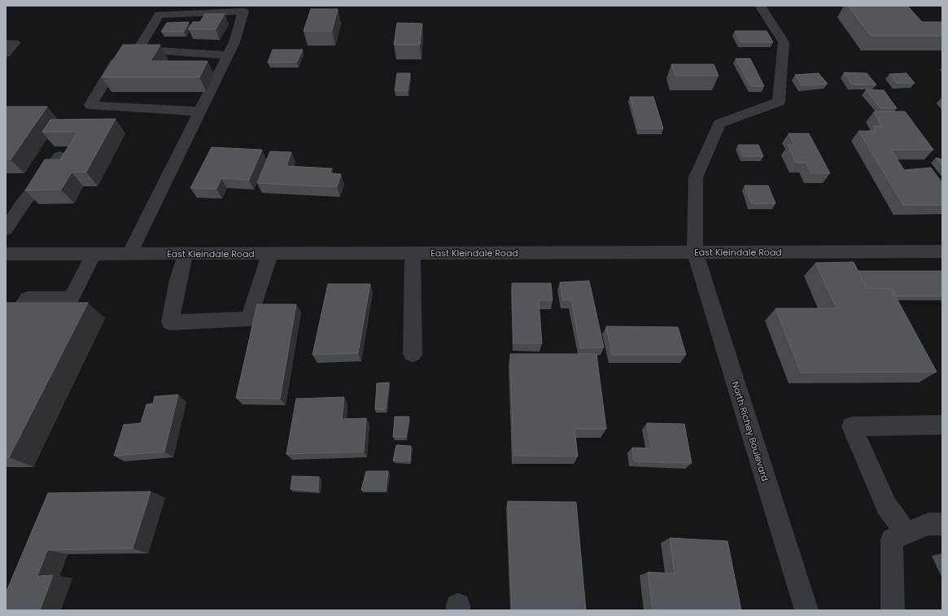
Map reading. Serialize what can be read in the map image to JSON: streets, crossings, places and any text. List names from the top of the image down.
{
  "streets": {
    "street": ["East Kleindale Road", "North Richey Boulevard"]
  },
  "crossings": [
    ["East Kleindale Road", "North Richey Boulevard"]
  ]
}
